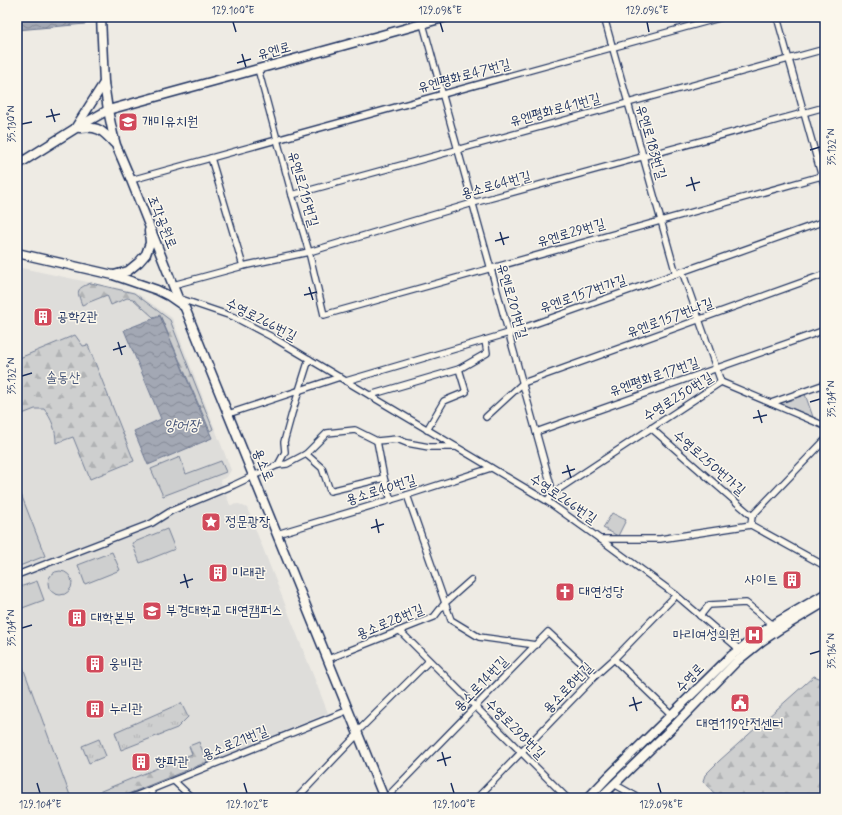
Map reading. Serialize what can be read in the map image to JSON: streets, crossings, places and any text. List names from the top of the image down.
{
  "streets": {
    "main road": [
      "유엔로",
      "조각공원로",
      "용소로",
      "수영로"
    ],
    "street": [
      "유엔평화로47번길",
      "유엔평화로41번길",
      "유엔로183번길",
      "용소로64번길",
      "유엔로215번길",
      "유엔로29번길",
      "유엔로157번가길",
      "유엔로201번길",
      "유엔로157번나길",
      "수영로266번길",
      "유엔평화로17번길",
      "수영로250번길",
      "수영로250번가길",
      "용소로40번길",
      "용소로28번길",
      "용소로14번길",
      "용소로8번길",
      "수영로298번길",
      "용소로21번길"
    ]
  },
  "crossings": [
    ["유엔로", "유엔로215번길"],
    ["유엔로", "유엔로201번길"],
    ["유엔평화로47번길", "유엔로183번길"],
    ["유엔평화로47번길", "유엔로215번길"],
    ["유엔평화로47번길", "조각공원로"],
    ["유엔평화로47번길", "유엔로201번길"],
    ["유엔평화로41번길", "유엔로183번길"],
    ["유엔평화로41번길", "유엔로215번길"],
    ["유엔평화로41번길", "유엔로201번길"],
    ["유엔로183번길", "용소로64번길"],
    ["유엔로183번길", "유엔로29번길"],
    ["유엔로183번길", "유엔로157번가길"],
    ["용소로64번길", "유엔로215번길"],
    ["용소로64번길", "조각공원로"],
    ["용소로64번길", "유엔로201번길"],
    ["유엔로215번길", "유엔로29번길"],
    ["조각공원로", "수영로266번길"],
    ["조각공원로", "용소로"],
    ["유엔로29번길", "유엔로201번길"],
    ["유엔로157번가길", "유엔로201번길"],
    ["유엔로157번가길", "수영로266번길"],
    ["유엔로201번길", "유엔로157번나길"],
    ["유엔로201번길", "유엔평화로17번길"],
    ["유엔로201번길", "수영로250번길"],
    ["수영로266번길", "수영로250번길"],
    ["수영로266번길", "용소로40번길"],
    ["수영로250번길", "수영로250번가길"],
    ["용소로", "용소로40번길"],
    ["용소로", "용소로28번길"],
    ["용소로", "용소로14번길"],
    ["용소로", "용소로21번길"],
    ["용소로28번길", "수영로298번길"],
    ["용소로14번길", "용소로8번길"],
    ["용소로14번길", "수영로298번길"],
    ["용소로8번길", "수영로298번길"]
  ],
  "water": ["양어장"],
  "parks": ["솔동산"],
  "places": {
    "school or university": ["개미유치원", "부경대학교 대연캠퍼스"],
    "building": [
      "공학2관",
      "미래관",
      "사이트",
      "대학본부",
      "웅비관",
      "누리관",
      "향파관"
    ],
    "place": ["정문광장"],
    "church": ["대연성당"],
    "hospital": ["마리여성의원"],
    "public building": ["대연119안전센터"]
  },
  "coordinates": [
    "129.100°E",
    "129.098°E",
    "129.096°E",
    "35.130°N",
    "35.132°N",
    "35.134°N",
    "35.136°N",
    "129.104°E",
    "129.102°E"
  ]
}
